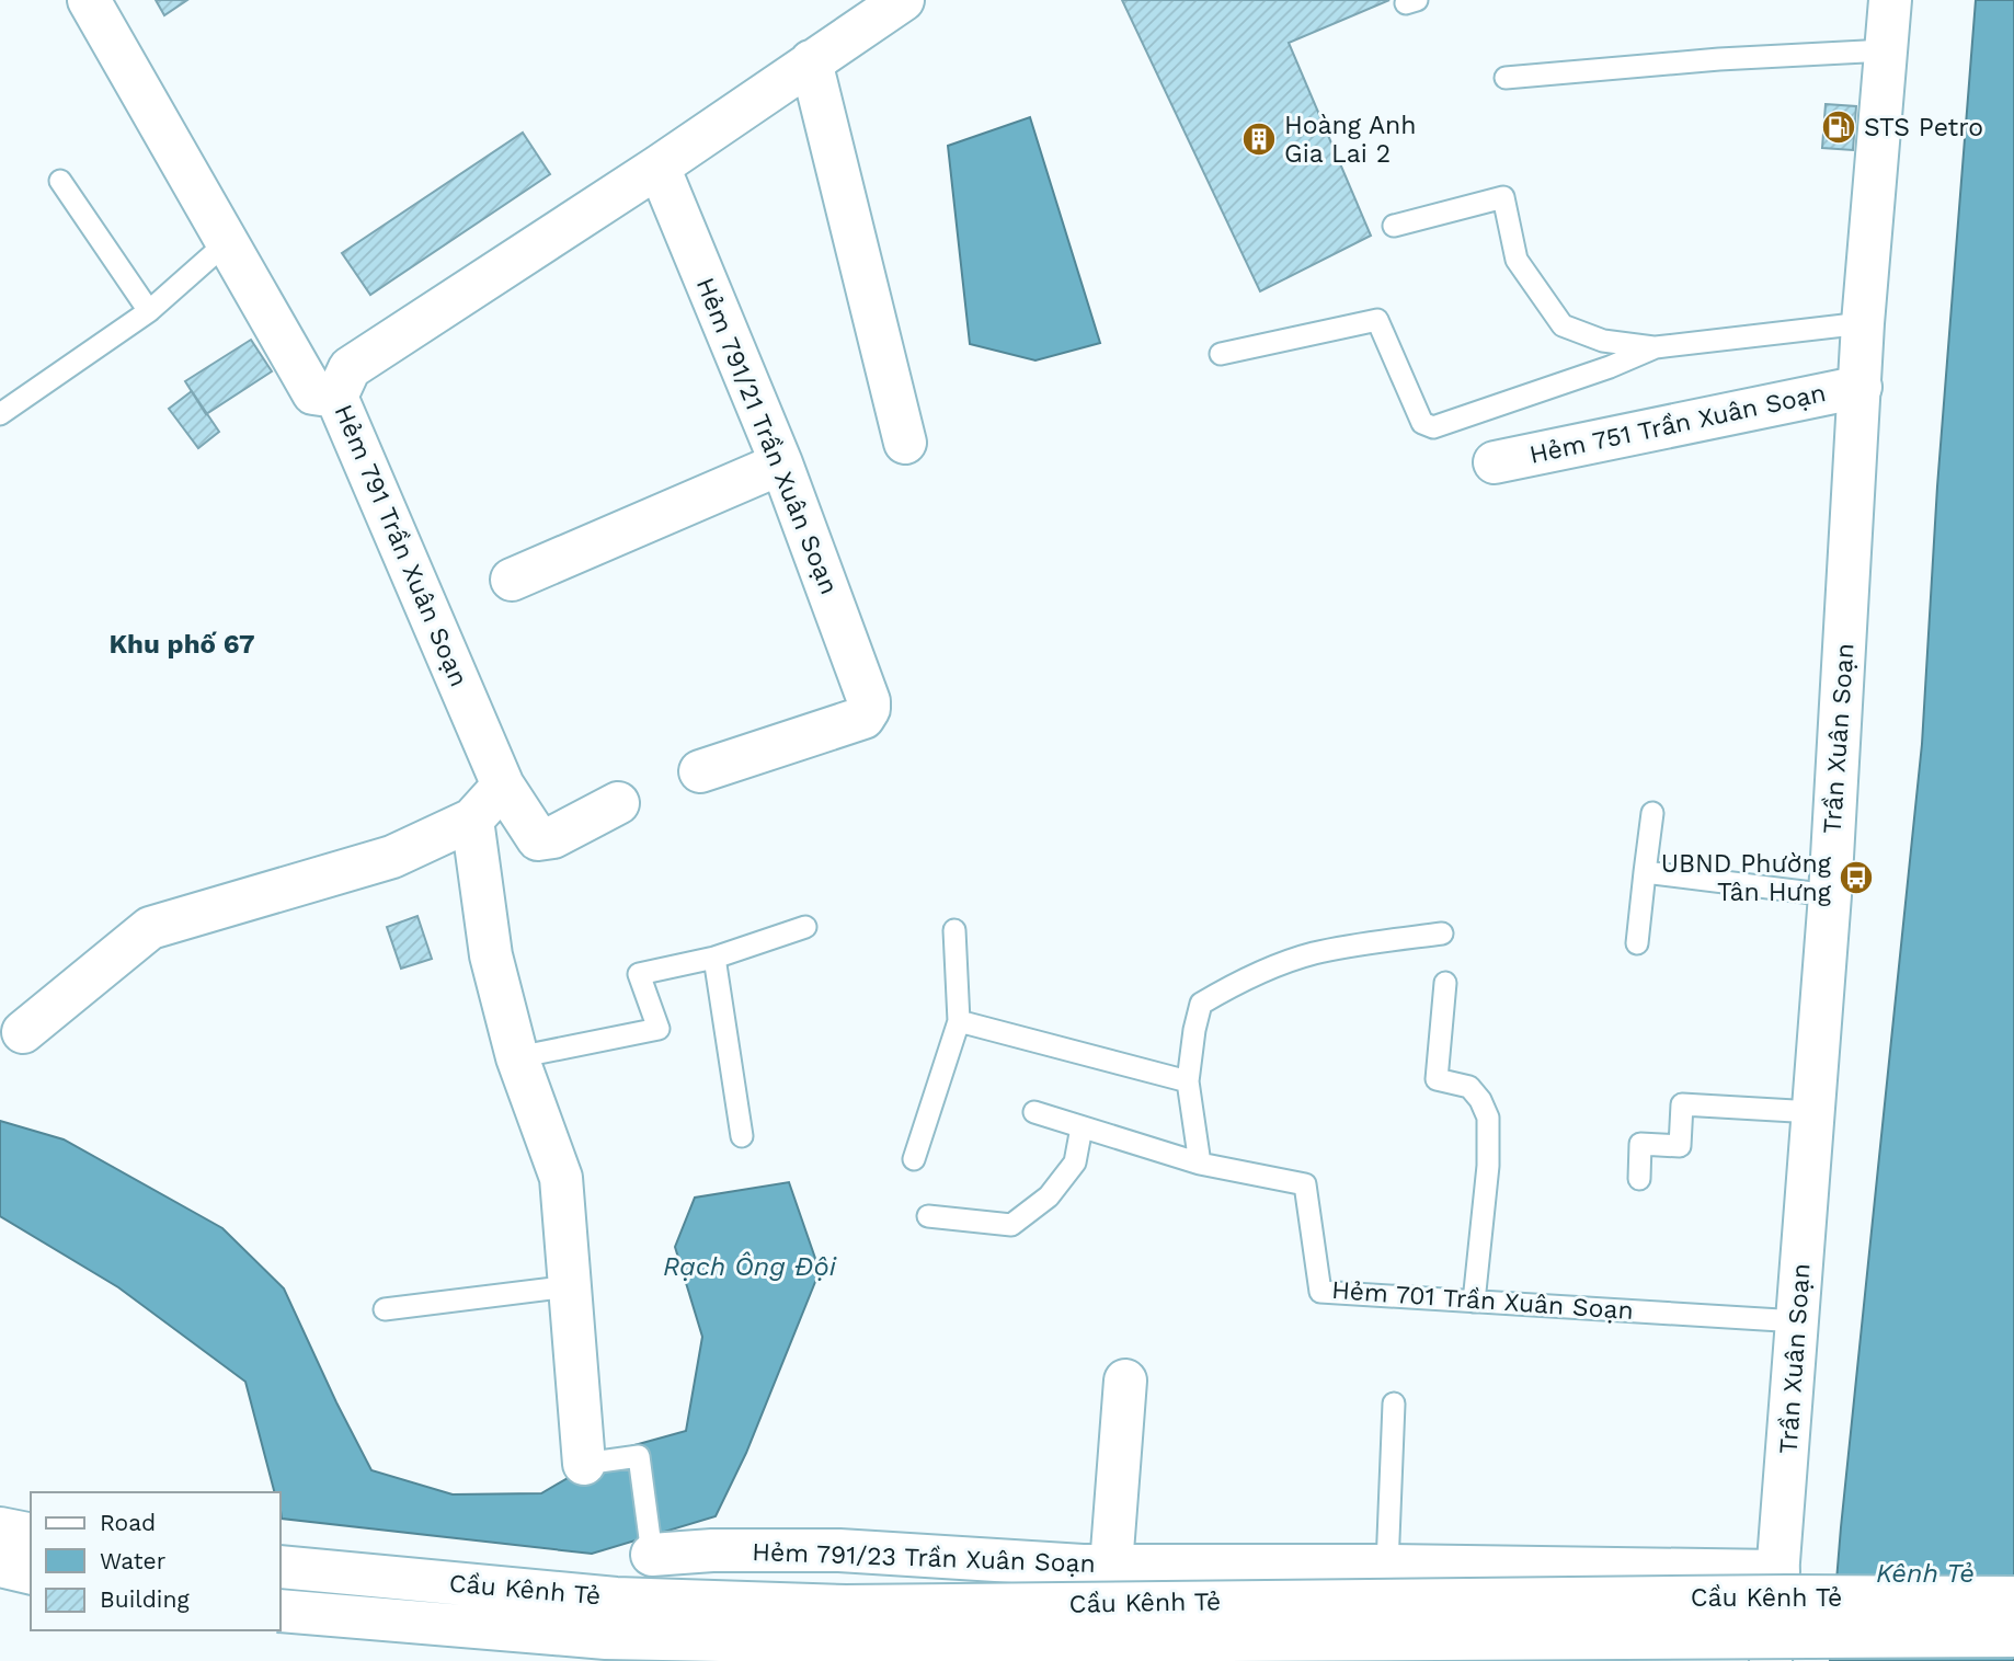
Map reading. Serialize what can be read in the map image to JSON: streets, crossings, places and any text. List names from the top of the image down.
{
  "streets": {
    "street": [
      "Hẻm 751 Trần Xuân Soạn",
      "Hẻm 791/21 Trần Xuân Soạn",
      "Hẻm 791 Trần Xuân Soạn",
      "Trần Xuân Soạn",
      "Hẻm 791/23 Trần Xuân Soạn",
      "Cầu Kênh Tẻ"
    ],
    "lane": ["Hẻm 701 Trần Xuân Soạn"]
  },
  "crossings": [
    ["Hẻm 751 Trần Xuân Soạn", "Trần Xuân Soạn"],
    ["Hẻm 791/21 Trần Xuân Soạn", "Hẻm 791 Trần Xuân Soạn"],
    ["Trần Xuân Soạn", "Hẻm 701 Trần Xuân Soạn"],
    ["Trần Xuân Soạn", "Hẻm 791/23 Trần Xuân Soạn"]
  ],
  "districts": ["Khu phố 67"],
  "water": ["Rạch Ông Đội", "Kênh Tẻ"],
  "places": {
    "fuel station": ["STS Petro"],
    "building": ["Hoàng Anh Gia Lai 2"],
    "bus stop": ["UBND Phường Tân Hưng"]
  },
  "legend": ["Road", "Water", "Building"]
}
